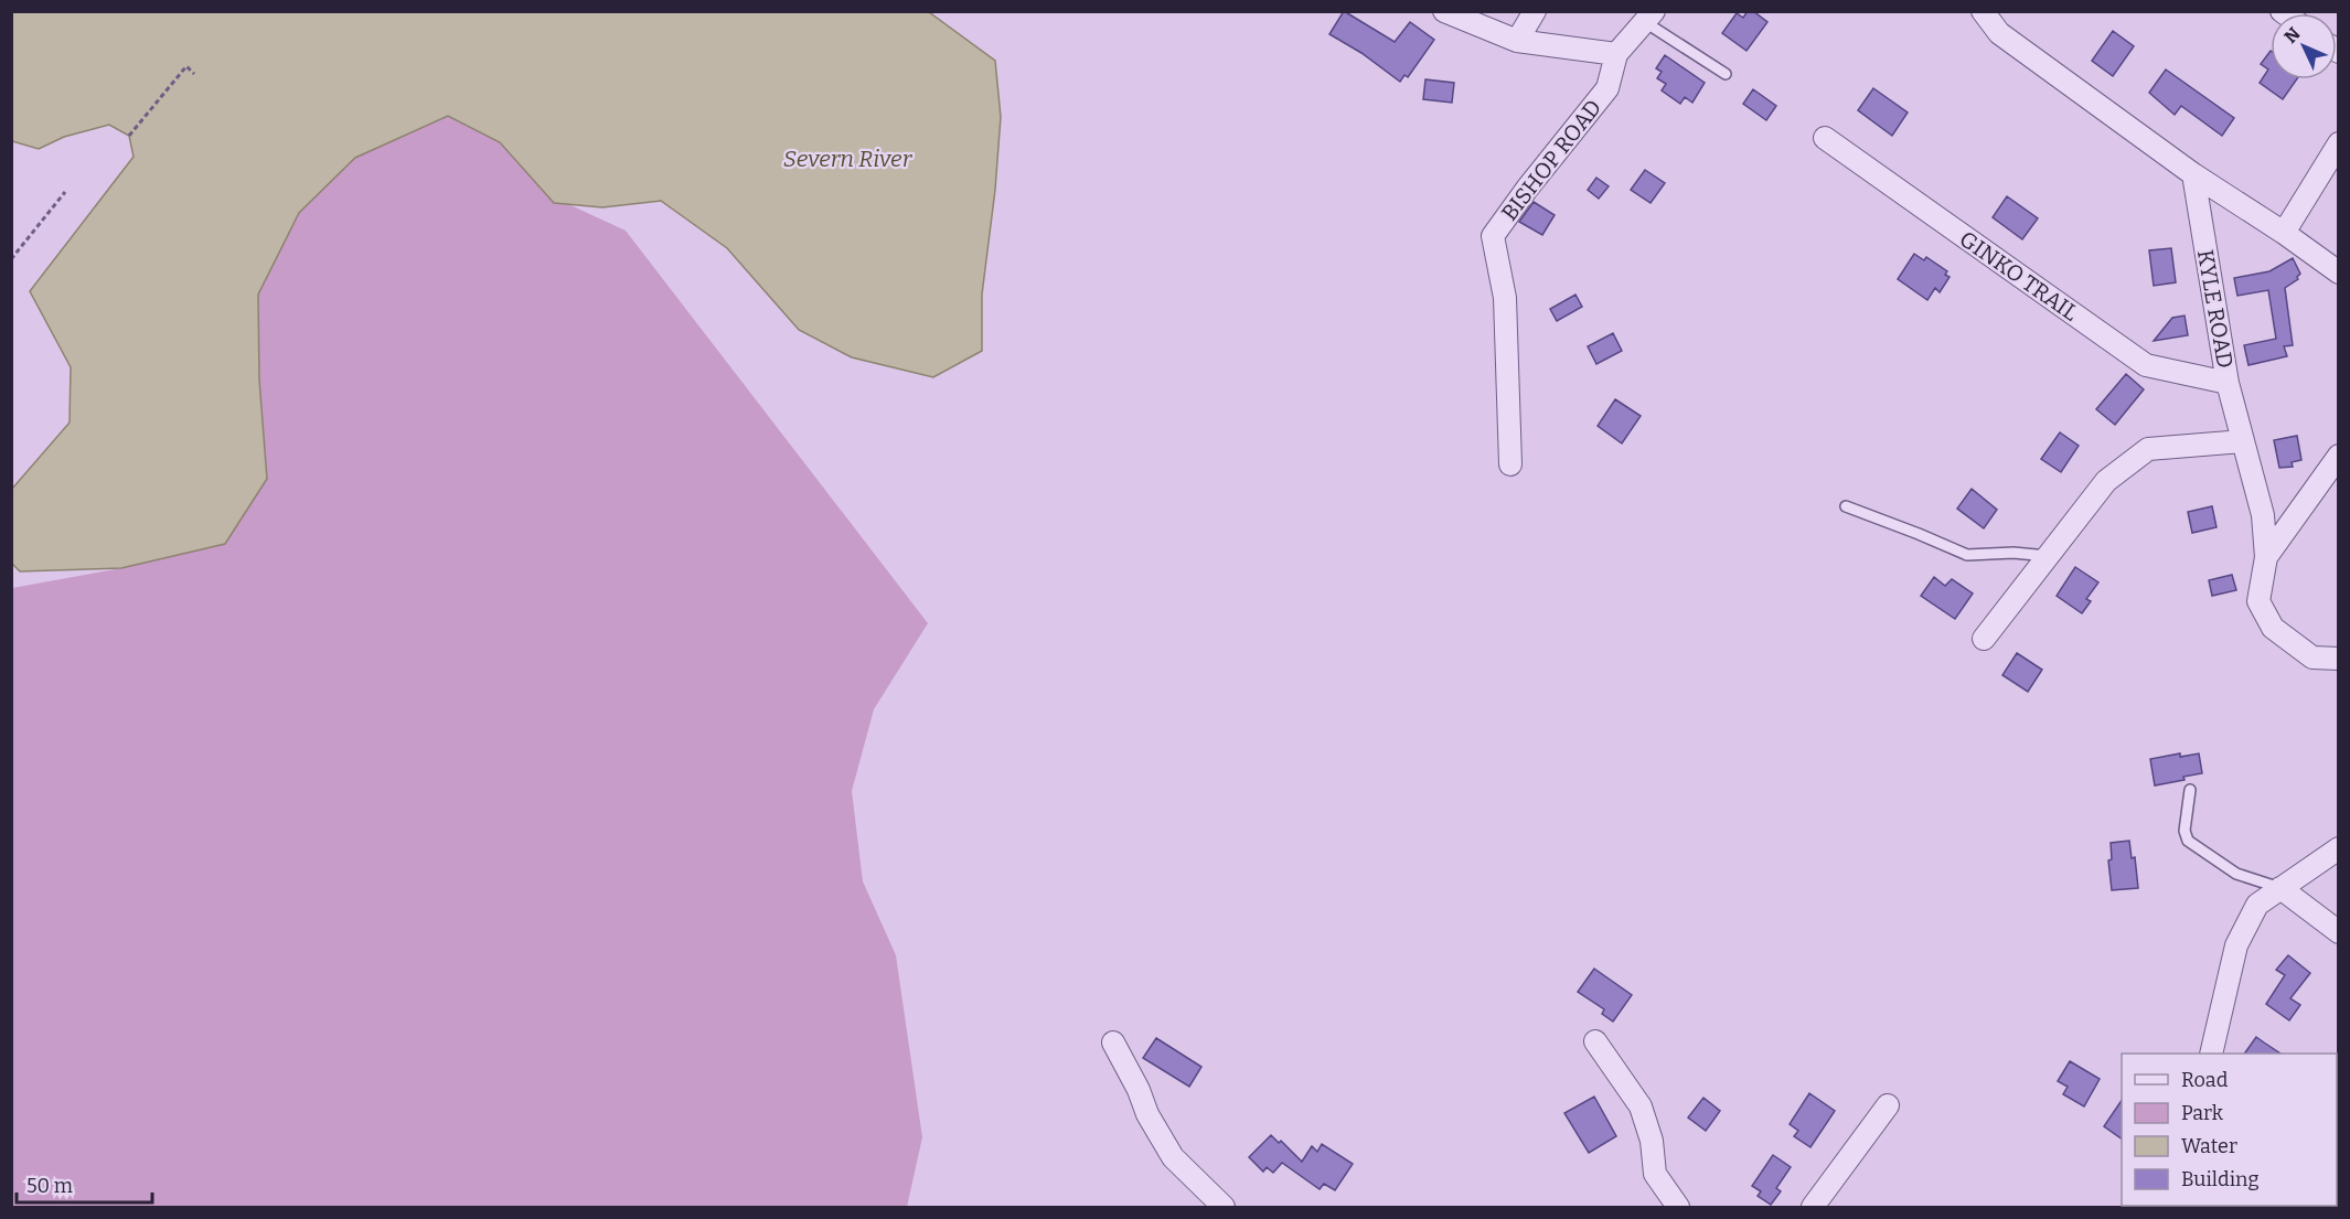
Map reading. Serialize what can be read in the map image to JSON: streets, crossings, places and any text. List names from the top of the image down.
{
  "streets": {
    "street": ["BISHOP ROAD", "GINKO TRAIL", "KYLE ROAD"]
  },
  "crossings": [
    ["GINKO TRAIL", "KYLE ROAD"]
  ],
  "water": ["Severn River"],
  "legend": [
    "Road",
    "Park",
    "Water",
    "Building"
  ],
  "scale_bar": "50 m",
  "north": "top left"
}
